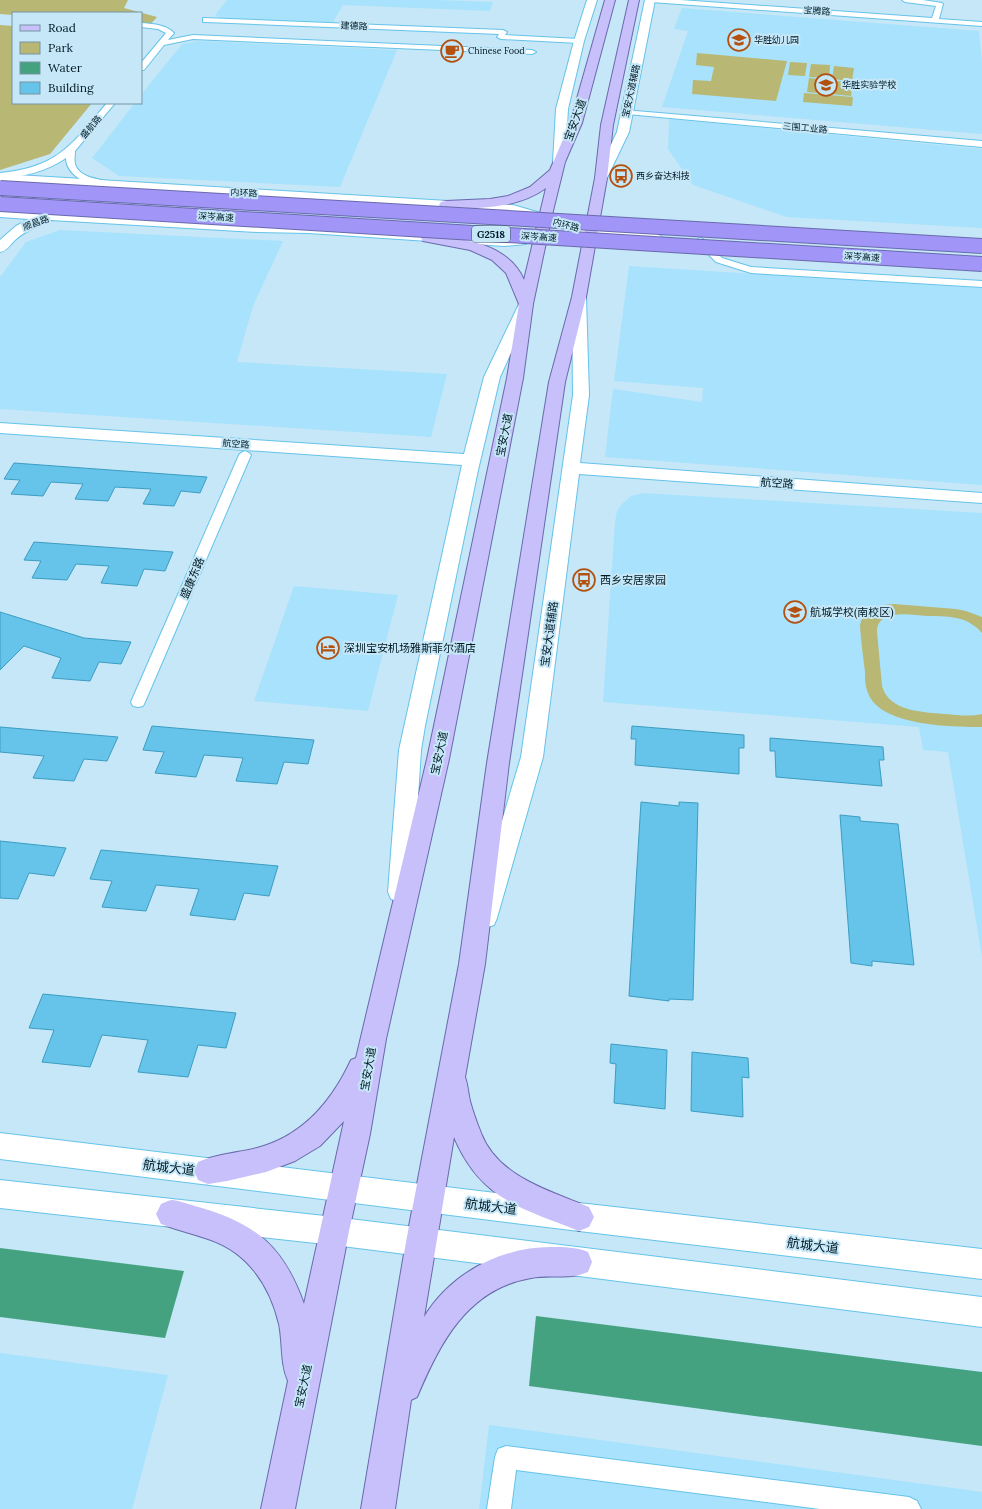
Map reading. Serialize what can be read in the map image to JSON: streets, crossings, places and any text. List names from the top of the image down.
{
  "streets": {
    "highway": ["深岑高速", "G2518"],
    "main road": [
      "宝安大道辅路",
      "宝安大道",
      "内环路",
      "顺昌路",
      "航空路",
      "航城大道"
    ],
    "street": [
      "宝腾路",
      "建德路",
      "盛航路",
      "三围工业路",
      "盛康东路"
    ]
  },
  "crossings": [
    ["宝腾路", "宝安大道辅路"],
    ["宝安大道辅路", "三围工业路"],
    ["宝安大道辅路", "航空路"],
    ["宝安大道", "内环路"],
    ["宝安大道", "航城大道"],
    ["内环路", "顺昌路"],
    ["航空路", "盛康东路"]
  ],
  "places": {
    "school or university": ["华胜幼儿园", "华胜实验学校", "航城学校(南校区)"],
    "cafe": ["Chinese Food"],
    "bus stop": ["西乡奋达科技", "西乡安居家园"],
    "hotel": ["深圳宝安机场雅斯菲尔酒店"]
  },
  "legend": [
    "Road",
    "Park",
    "Water",
    "Building"
  ]
}
